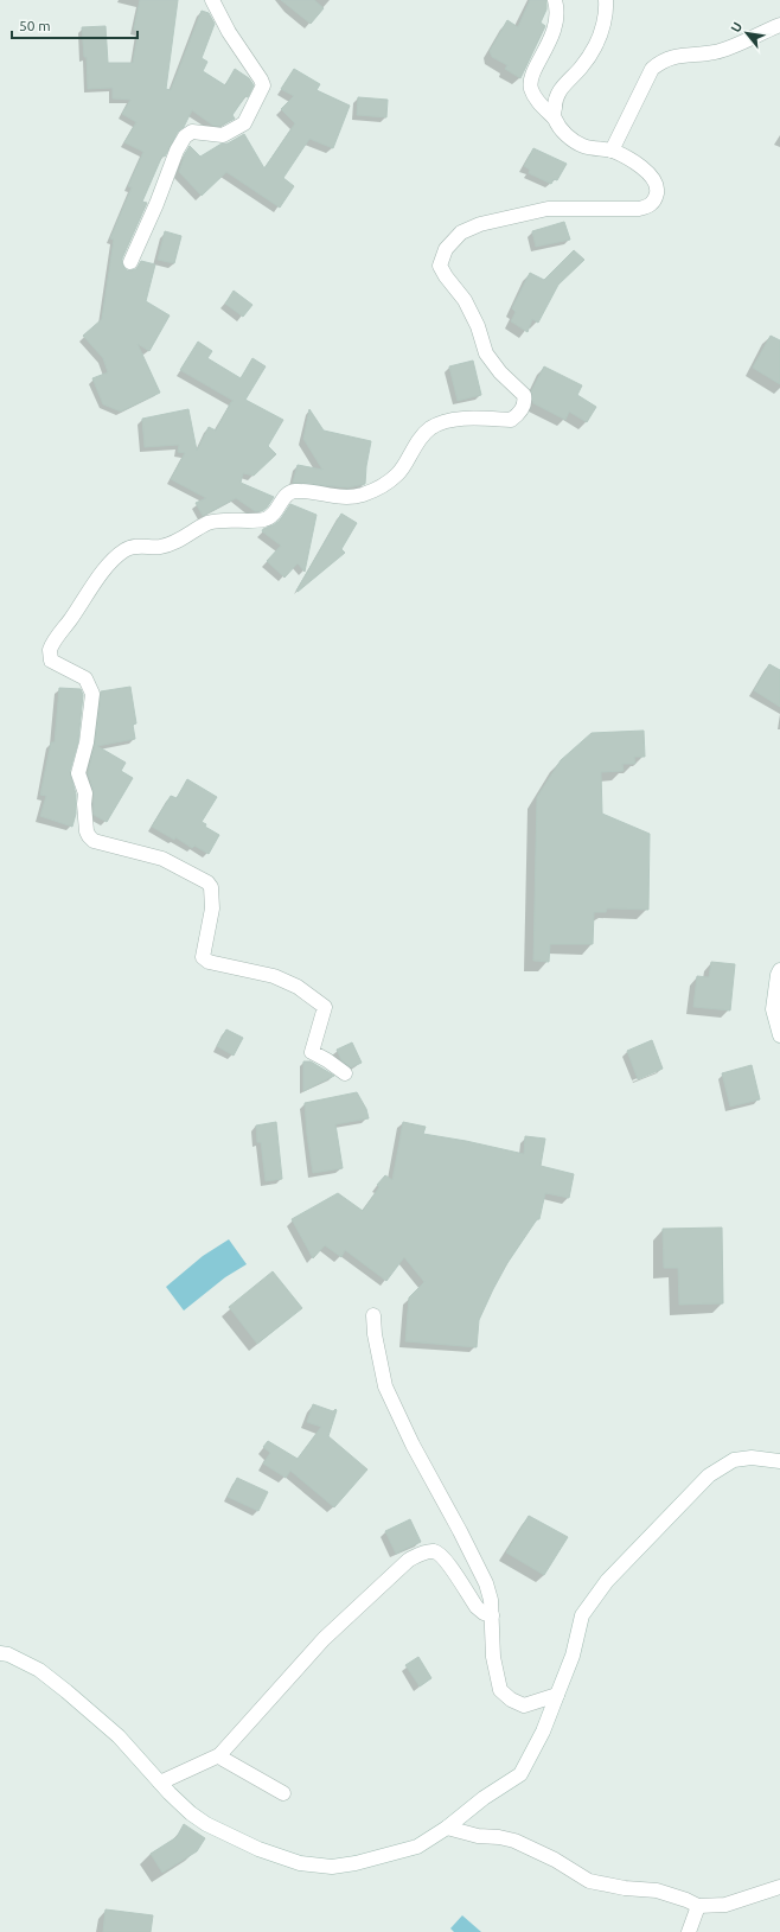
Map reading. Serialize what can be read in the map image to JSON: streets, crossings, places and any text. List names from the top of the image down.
{
  "scale_bar": "50 m",
  "north": "top left"
}
